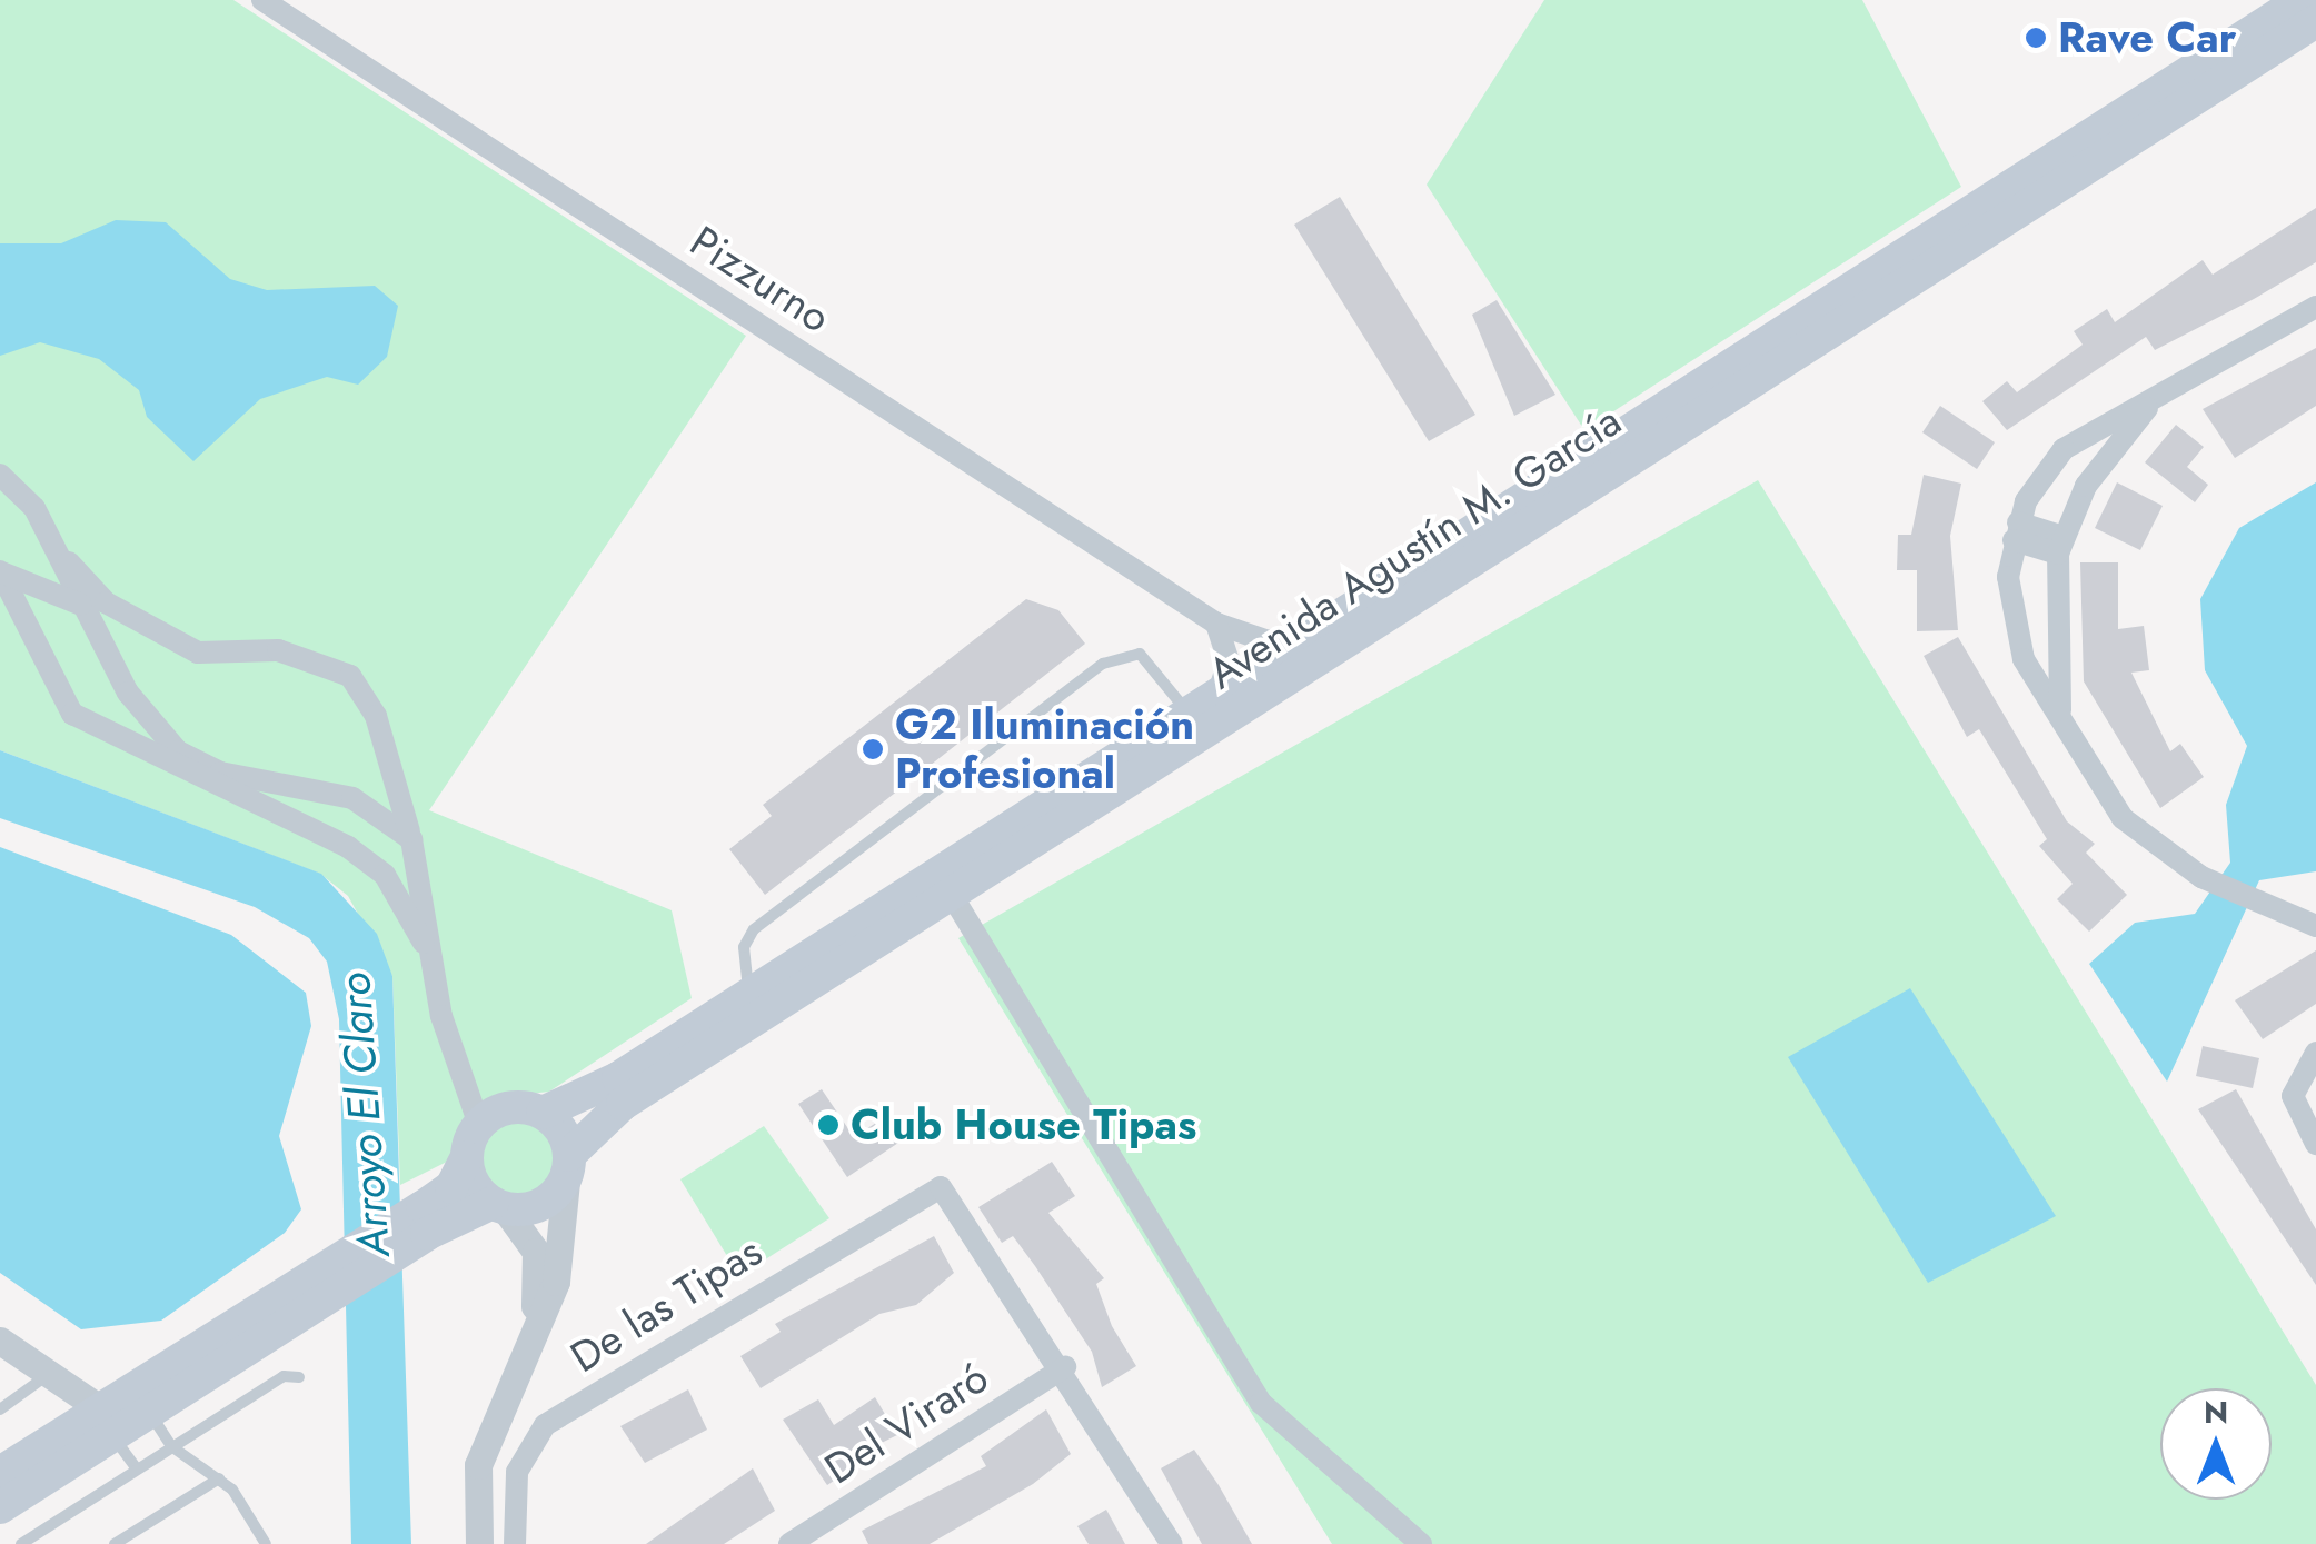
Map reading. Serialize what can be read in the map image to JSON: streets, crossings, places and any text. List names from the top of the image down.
{
  "streets": {
    "main road": ["Avenida Agustín M. García"],
    "street": ["Pizzurno", "De las Tipas", "Del Viraró"]
  },
  "crossings": [
    ["Pizzurno", "Avenida Agustín M. García"],
    ["De las Tipas", "Del Viraró"]
  ],
  "water": ["Arroyo El Claro"],
  "places": ["Rave Car", "G2 Iluminación Profesional", "Club House Tipas"],
  "north": "top"
}
